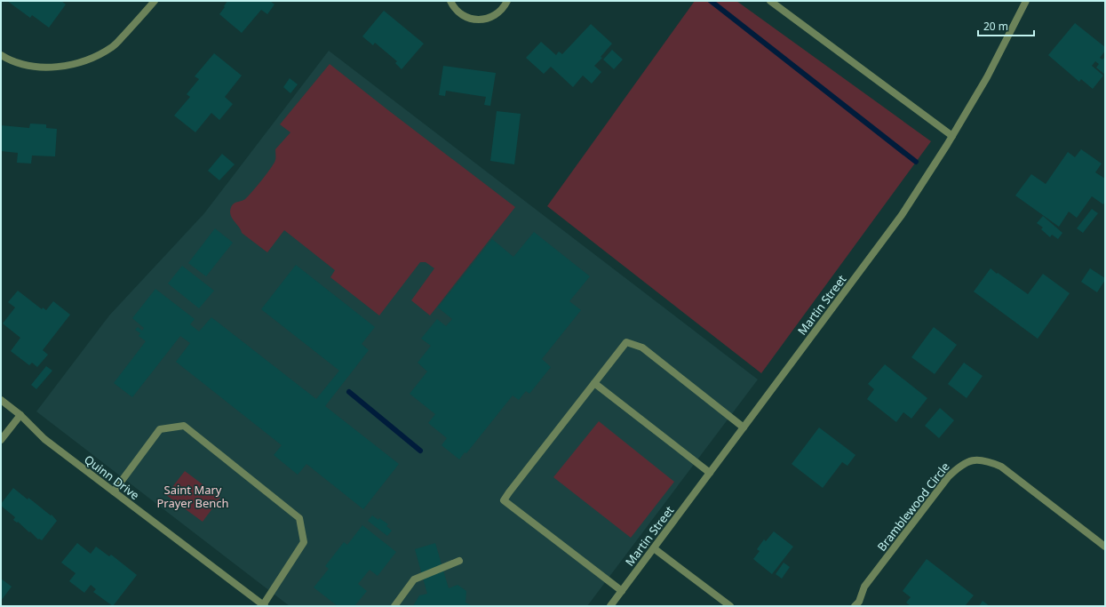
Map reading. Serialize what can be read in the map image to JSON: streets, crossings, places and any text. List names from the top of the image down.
{
  "streets": {
    "street": ["Martin Street", "Quinn Drive", "Bramblewood Circle"]
  },
  "parks": ["Saint Mary Prayer Bench"],
  "scale_bar": "20 m"
}
